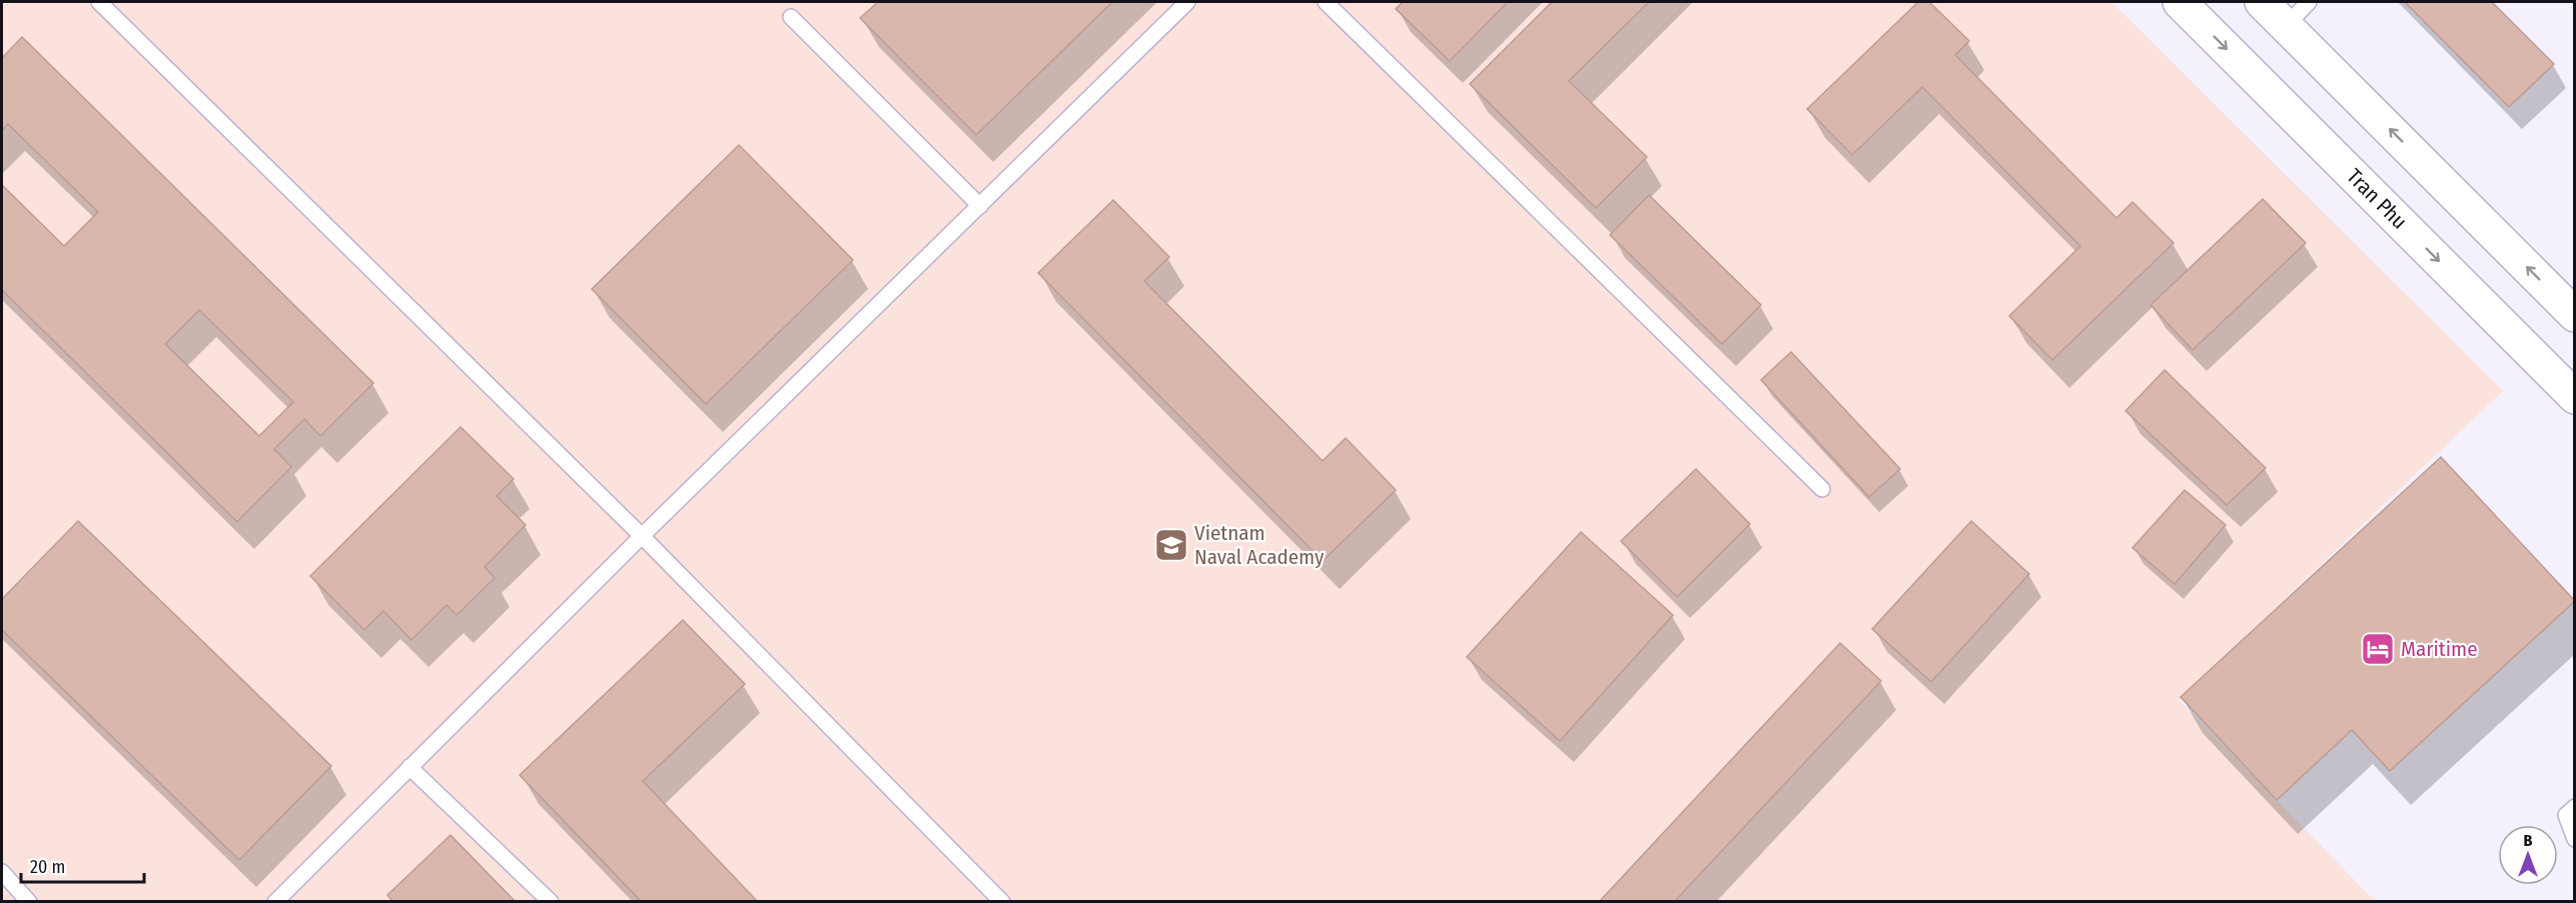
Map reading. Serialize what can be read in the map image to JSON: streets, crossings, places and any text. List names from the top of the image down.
{
  "streets": {
    "main road": ["Tran Phu"]
  },
  "places": {
    "school or university": ["Vietnam Naval Academy"],
    "hotel": ["Maritime"]
  },
  "scale_bar": "20 m",
  "north": "top"
}
